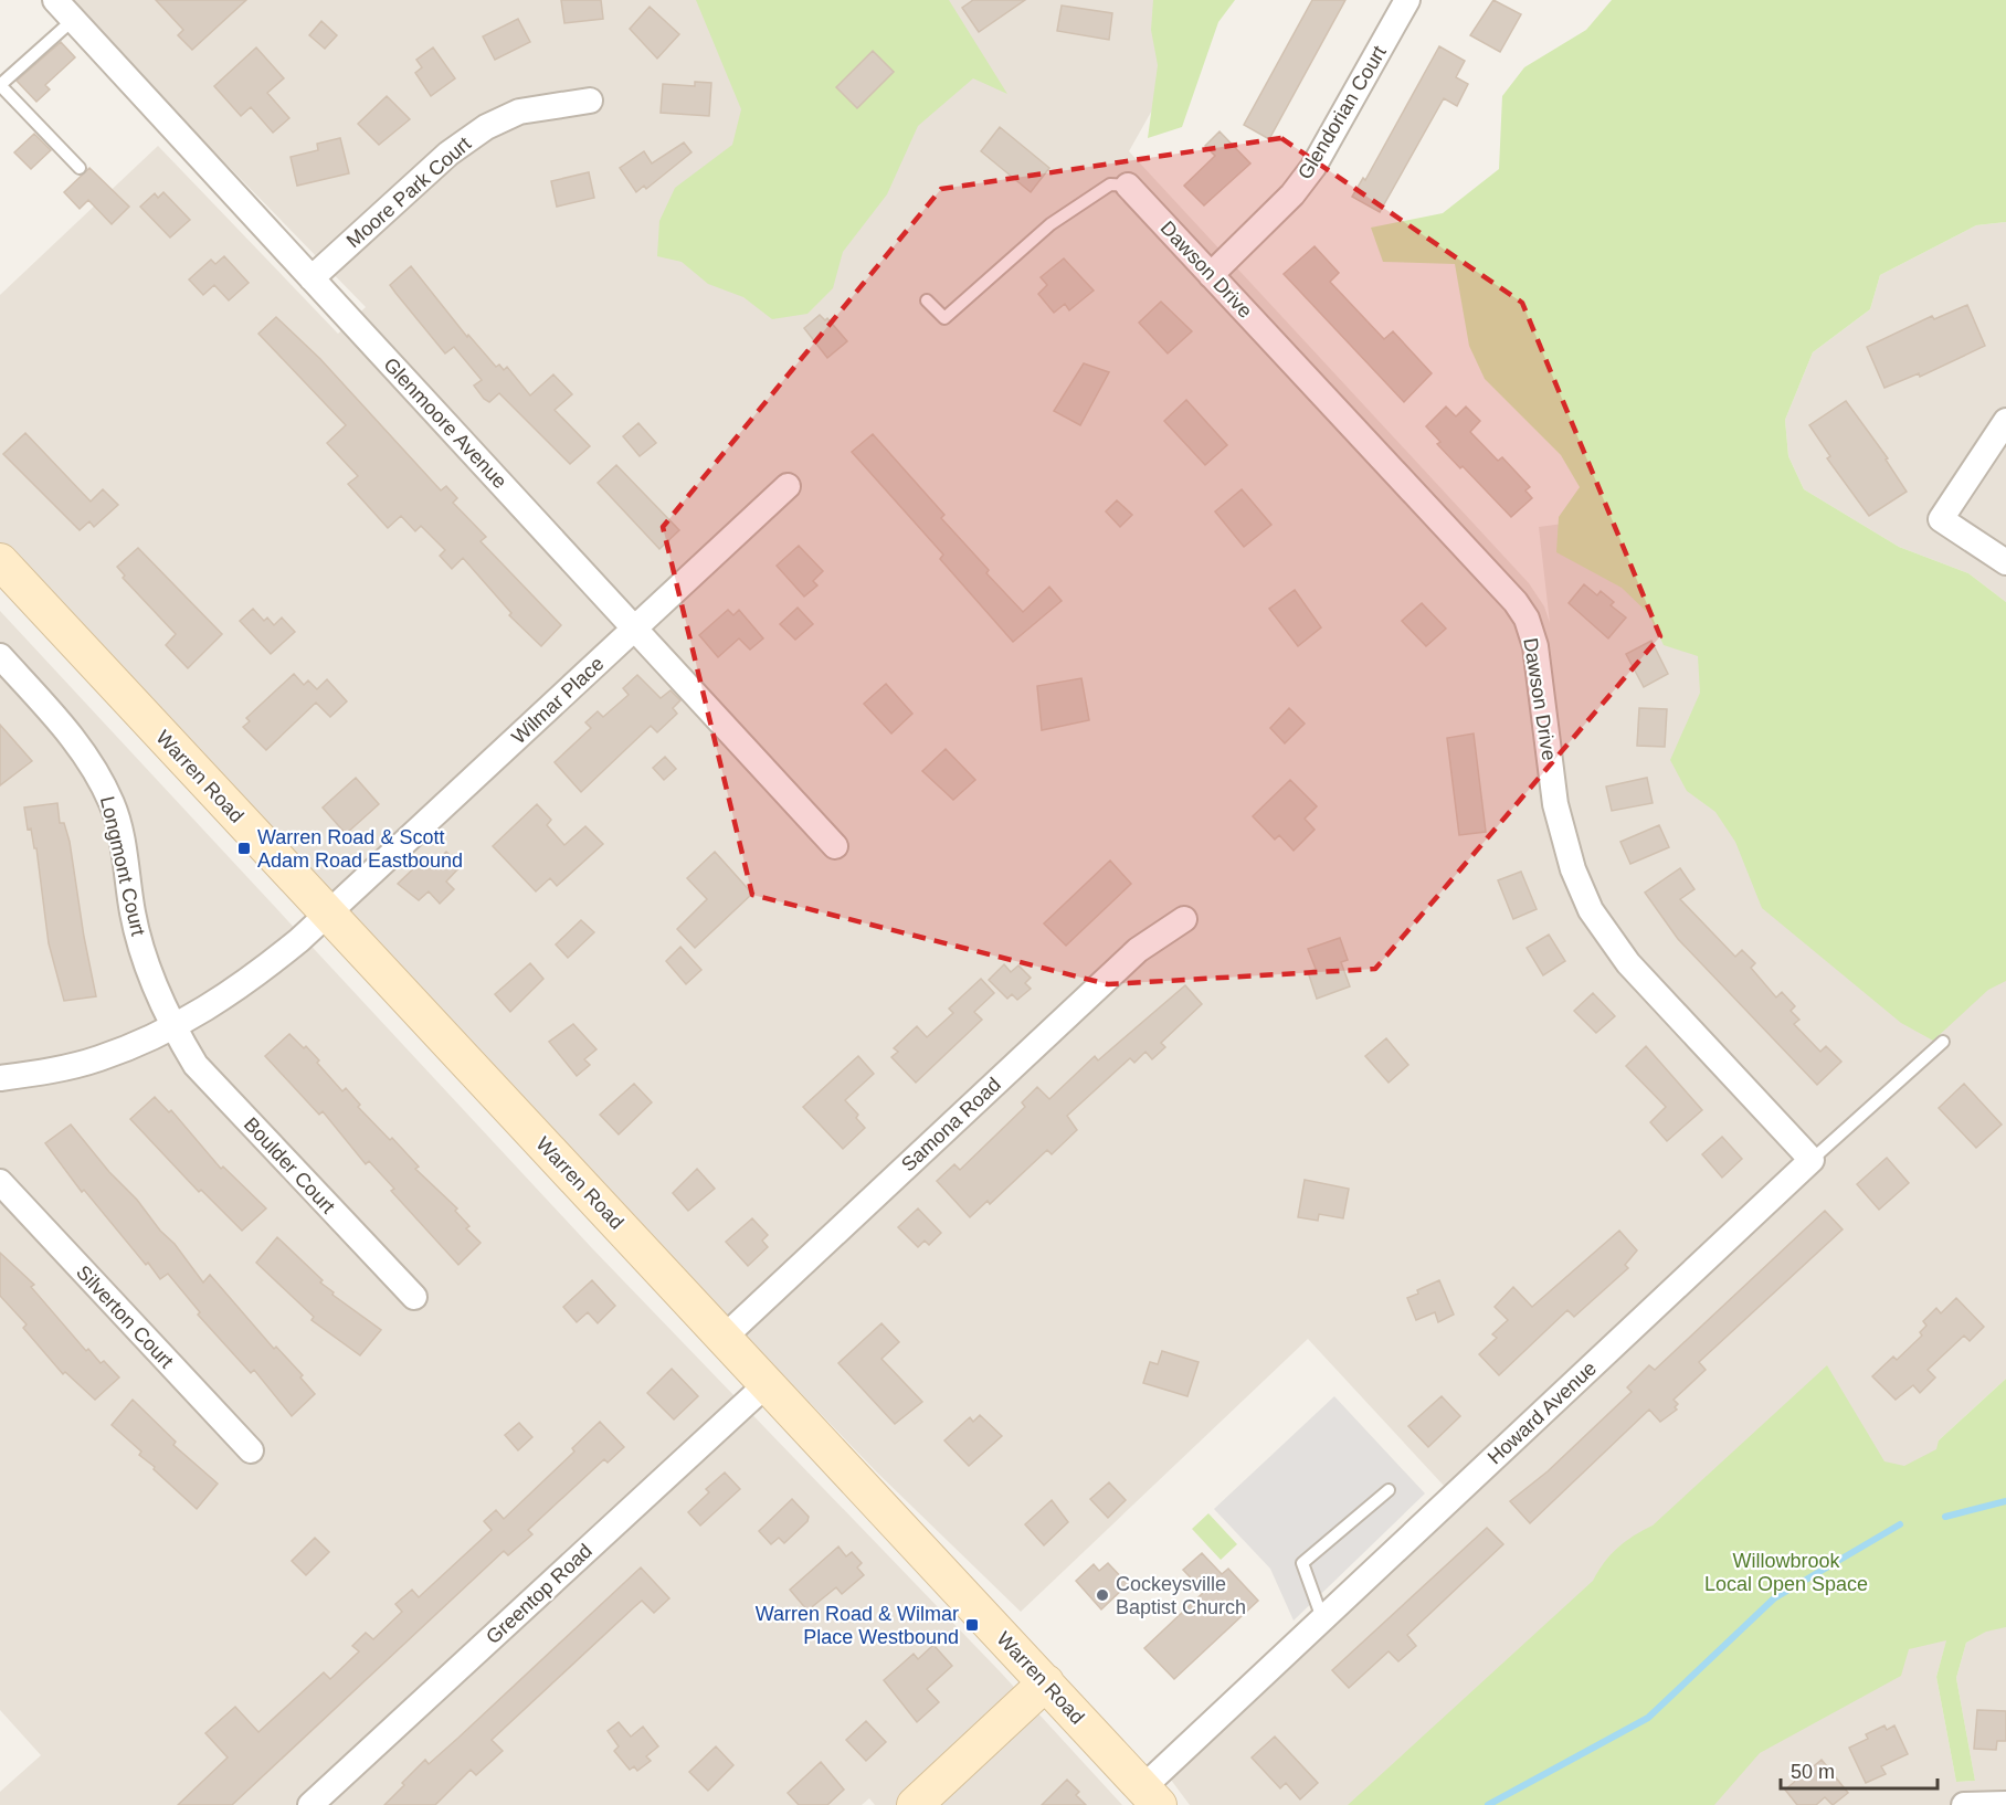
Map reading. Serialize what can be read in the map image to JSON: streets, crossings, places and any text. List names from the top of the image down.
{
  "streets": {
    "street": [
      "Glendorian Court",
      "Moore Park Court",
      "Dawson Drive",
      "Glenmoore Avenue",
      "Wilmar Place",
      "Warren Road",
      "Longmont Court",
      "Samona Road",
      "Boulder Court",
      "Silverton Court",
      "Howard Avenue",
      "Greentop Road"
    ]
  },
  "crossings": [
    ["Glendorian Court", "Dawson Drive"],
    ["Moore Park Court", "Glenmoore Avenue"],
    ["Dawson Drive", "Howard Avenue"],
    ["Glenmoore Avenue", "Wilmar Place"],
    ["Wilmar Place", "Warren Road"],
    ["Wilmar Place", "Longmont Court"],
    ["Wilmar Place", "Boulder Court"],
    ["Warren Road", "Samona Road"],
    ["Warren Road", "Howard Avenue"],
    ["Warren Road", "Greentop Road"],
    ["Longmont Court", "Boulder Court"]
  ],
  "parks": ["Willowbrook Local Open Space"],
  "places": {
    "transit": ["Warren Road & Scott Adam Road Eastbound", "Warren Road & Wilmar Place Westbound"],
    "other": ["Cockeysville Baptist Church"]
  },
  "scale_bar": "50 m"
}
